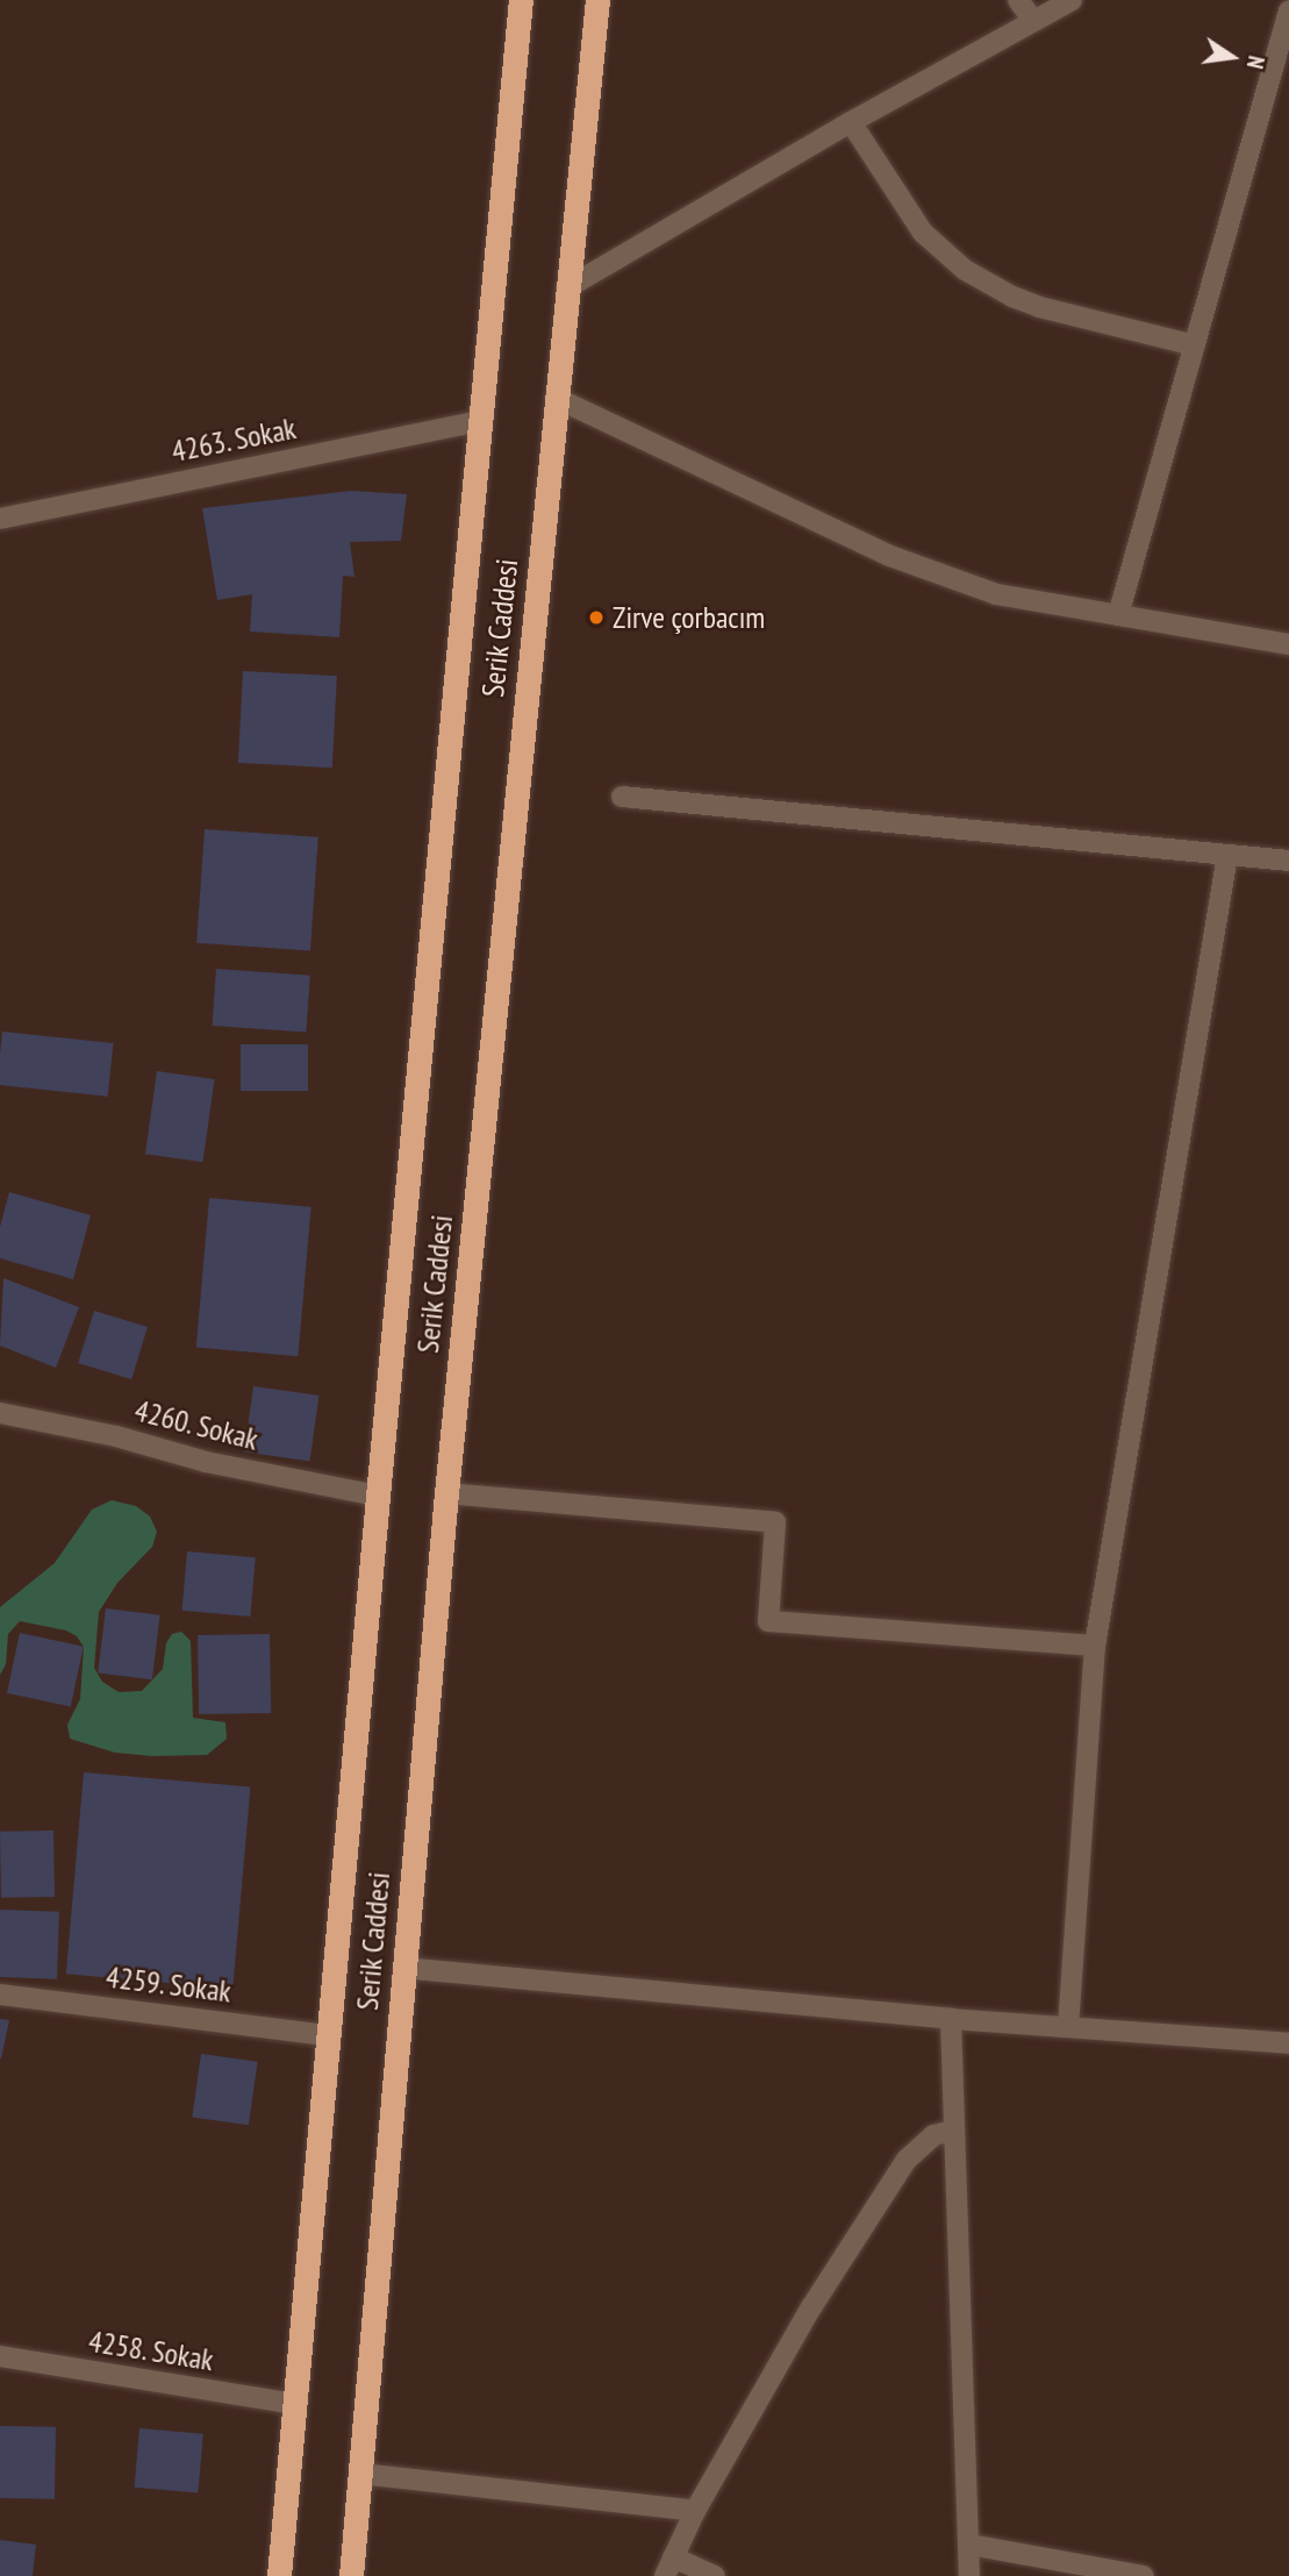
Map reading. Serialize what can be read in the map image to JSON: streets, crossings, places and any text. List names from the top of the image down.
{
  "streets": {
    "highway": ["Serik Caddesi"],
    "street": [
      "4263. Sokak",
      "4260. Sokak",
      "4259. Sokak",
      "4258. Sokak"
    ]
  },
  "crossings": [
    ["4263. Sokak", "Serik Caddesi"],
    ["Serik Caddesi", "4260. Sokak"],
    ["Serik Caddesi", "4259. Sokak"],
    ["Serik Caddesi", "4258. Sokak"]
  ],
  "places": ["Zirve çorbacım"],
  "north": "right"
}
